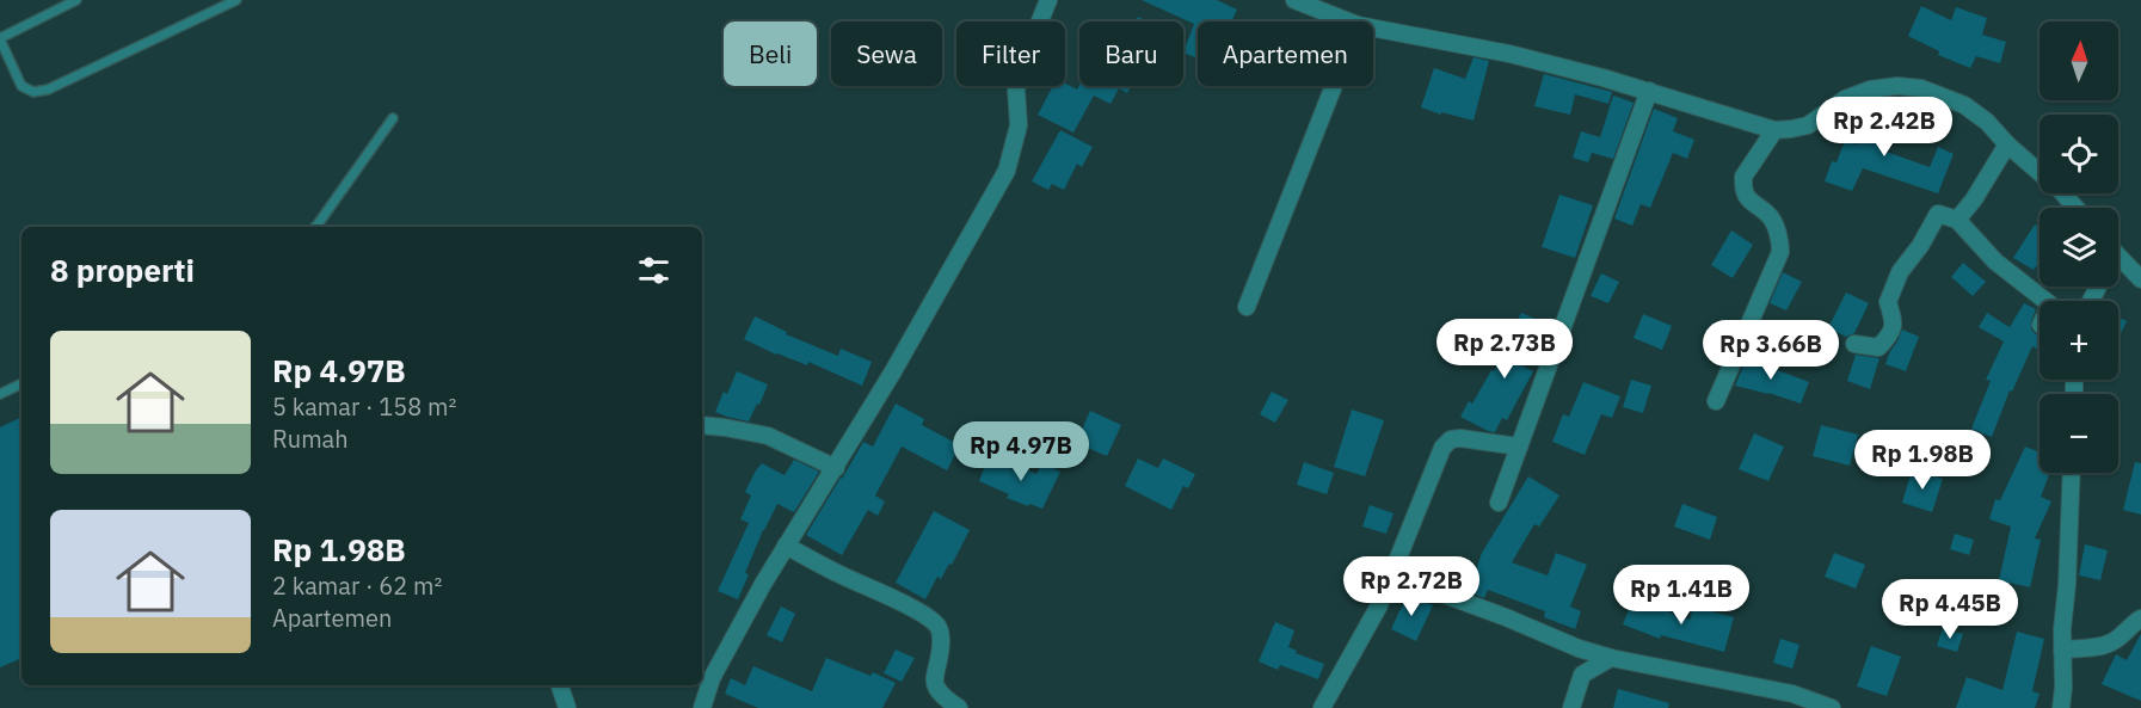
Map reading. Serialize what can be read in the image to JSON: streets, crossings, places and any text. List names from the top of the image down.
{
  "north": "top",
  "page": {
    "map_buttons": ["+", "−"],
    "chip": [
      "Beli",
      "Sewa",
      "Filter",
      "Baru",
      "Apartemen"
    ],
    "price": [
      "Rp 2.42B",
      "Rp 2.73B",
      "Rp 3.66B",
      "Rp 4.97B",
      "Rp 1.98B",
      "Rp 2.72B",
      "Rp 1.41B",
      "Rp 4.45B"
    ],
    "heading": "8 properti",
    "list": [
      {
        "name": "Rp 4.97B",
        "note": "5 kamar · 158 m² · Rumah"
      },
      {
        "name": "Rp 1.98B",
        "note": "2 kamar · 62 m² · Apartemen"
      }
    ]
  }
}
